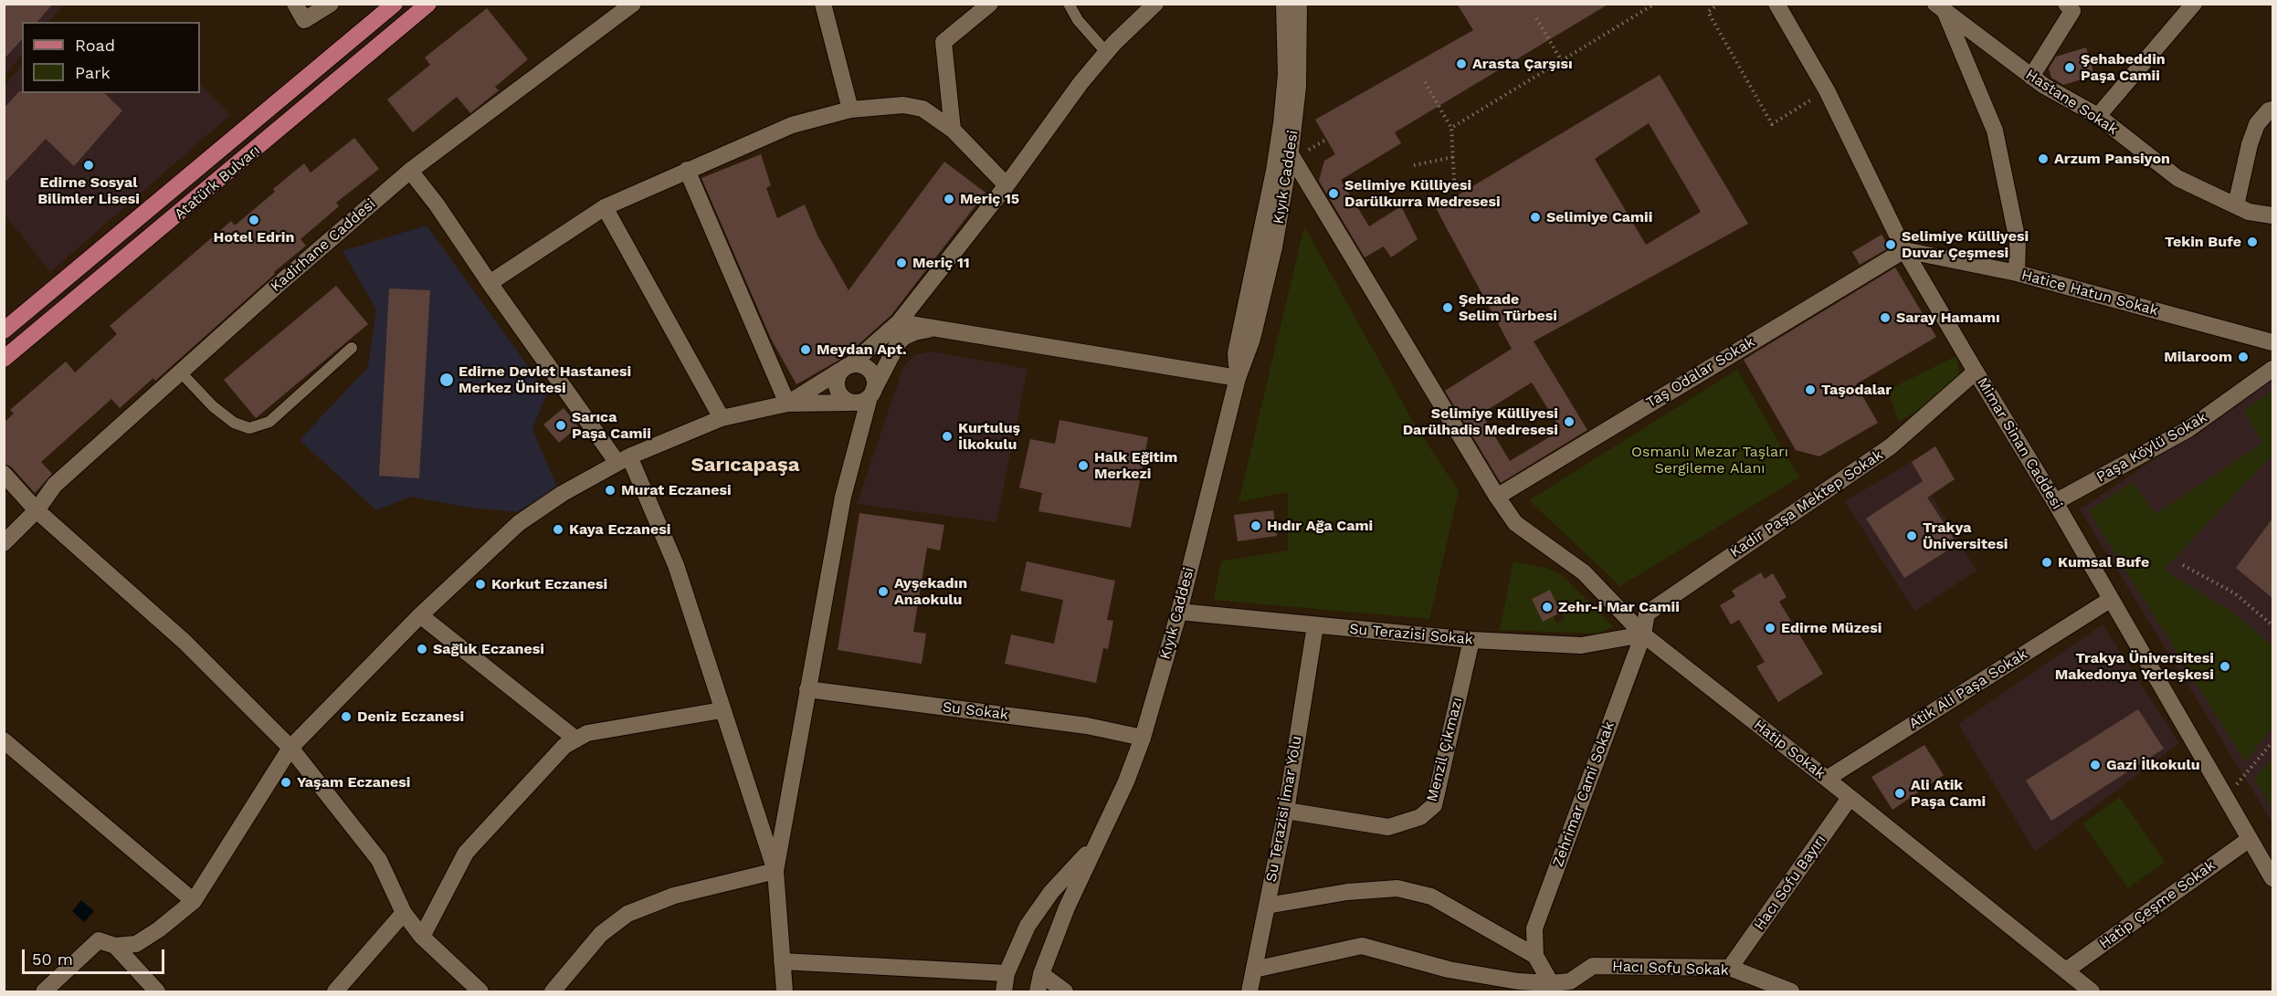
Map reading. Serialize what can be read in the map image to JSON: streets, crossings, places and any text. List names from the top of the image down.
{
  "streets": {
    "main road": ["Atatürk Bulvarı"],
    "street": [
      "Hastane Sokak",
      "Kıyık Caddesi",
      "Kadirhane Caddesi",
      "Hatice Hatun Sokak",
      "Taş Odalar Sokak",
      "Mimar Sinan Caddesi",
      "Paşa Köylü Sokak",
      "Kadir Paşa Mektep Sokak",
      "Su Terazisi Sokak",
      "Atik Ali Paşa Sokak",
      "Su Sokak",
      "Menzil Çıkmazı",
      "Hatip Sokak",
      "Zehrimar Cami Sokak",
      "Su Terazisi İmar Yolu",
      "Hacı Sofu Bayırı",
      "Hatip Çeşme Sokak",
      "Hacı Sofu Sokak"
    ]
  },
  "crossings": [
    ["Kıyık Caddesi", "Su Terazisi Sokak"],
    ["Kıyık Caddesi", "Su Sokak"],
    ["Kıyık Caddesi", "Hatip Sokak"],
    ["Hatice Hatun Sokak", "Taş Odalar Sokak"],
    ["Hatice Hatun Sokak", "Mimar Sinan Caddesi"],
    ["Taş Odalar Sokak", "Mimar Sinan Caddesi"],
    ["Taş Odalar Sokak", "Hatip Sokak"],
    ["Mimar Sinan Caddesi", "Paşa Köylü Sokak"],
    ["Mimar Sinan Caddesi", "Kadir Paşa Mektep Sokak"],
    ["Mimar Sinan Caddesi", "Atik Ali Paşa Sokak"],
    ["Mimar Sinan Caddesi", "Hatip Çeşme Sokak"],
    ["Kadir Paşa Mektep Sokak", "Su Terazisi Sokak"],
    ["Kadir Paşa Mektep Sokak", "Hatip Sokak"],
    ["Kadir Paşa Mektep Sokak", "Zehrimar Cami Sokak"],
    ["Su Terazisi Sokak", "Menzil Çıkmazı"],
    ["Su Terazisi Sokak", "Hatip Sokak"],
    ["Su Terazisi Sokak", "Zehrimar Cami Sokak"],
    ["Su Terazisi Sokak", "Su Terazisi İmar Yolu"],
    ["Atik Ali Paşa Sokak", "Hatip Sokak"],
    ["Menzil Çıkmazı", "Su Terazisi İmar Yolu"],
    ["Hatip Sokak", "Zehrimar Cami Sokak"],
    ["Hatip Sokak", "Hacı Sofu Bayırı"],
    ["Hatip Sokak", "Hatip Çeşme Sokak"],
    ["Su Terazisi İmar Yolu", "Hacı Sofu Sokak"],
    ["Hacı Sofu Bayırı", "Hacı Sofu Sokak"]
  ],
  "districts": ["Sarıcapaşa"],
  "parks": ["Osmanlı Mezar Taşları Sergileme Alanı"],
  "places": [
    "Arasta Çarşısı",
    "Şehabeddin Paşa Camii",
    "Arzum Pansiyon",
    "Edirne Sosyal Bilimler Lisesi",
    "Selimiye Külliyesi Darülkurra Medresesi",
    "Meriç 15",
    "Selimiye Camii",
    "Hotel Edrin",
    "Tekin Bufe",
    "Selimiye Külliyesi Duvar Çeşmesi",
    "Meriç 11",
    "Şehzade Selim Türbesi",
    "Saray Hamamı",
    "Meydan Apt.",
    "Milaroom",
    "Edirne Devlet Hastanesi Merkez Ünitesi",
    "Taşodalar",
    "Selimiye Külliyesi Darülhadis Medresesi",
    "Sarıca Paşa Camii",
    "Kurtuluş İlkokulu",
    "Halk Eğitim Merkezi",
    "Murat Eczanesi",
    "Hıdır Ağa Cami",
    "Kaya Eczanesi",
    "Trakya Üniversitesi",
    "Kumsal Bufe",
    "Korkut Eczanesi",
    "Ayşekadın Anaokulu",
    "Zehr-i Mar Camii",
    "Edirne Müzesi",
    "Sağlık Eczanesi",
    "Trakya Üniversitesi Makedonya Yerleşkesi",
    "Deniz Eczanesi",
    "Gazi İlkokulu",
    "Yaşam Eczanesi",
    "Ali Atik Paşa Cami"
  ],
  "legend": ["Road", "Park"],
  "scale_bar": "50 m"
}
